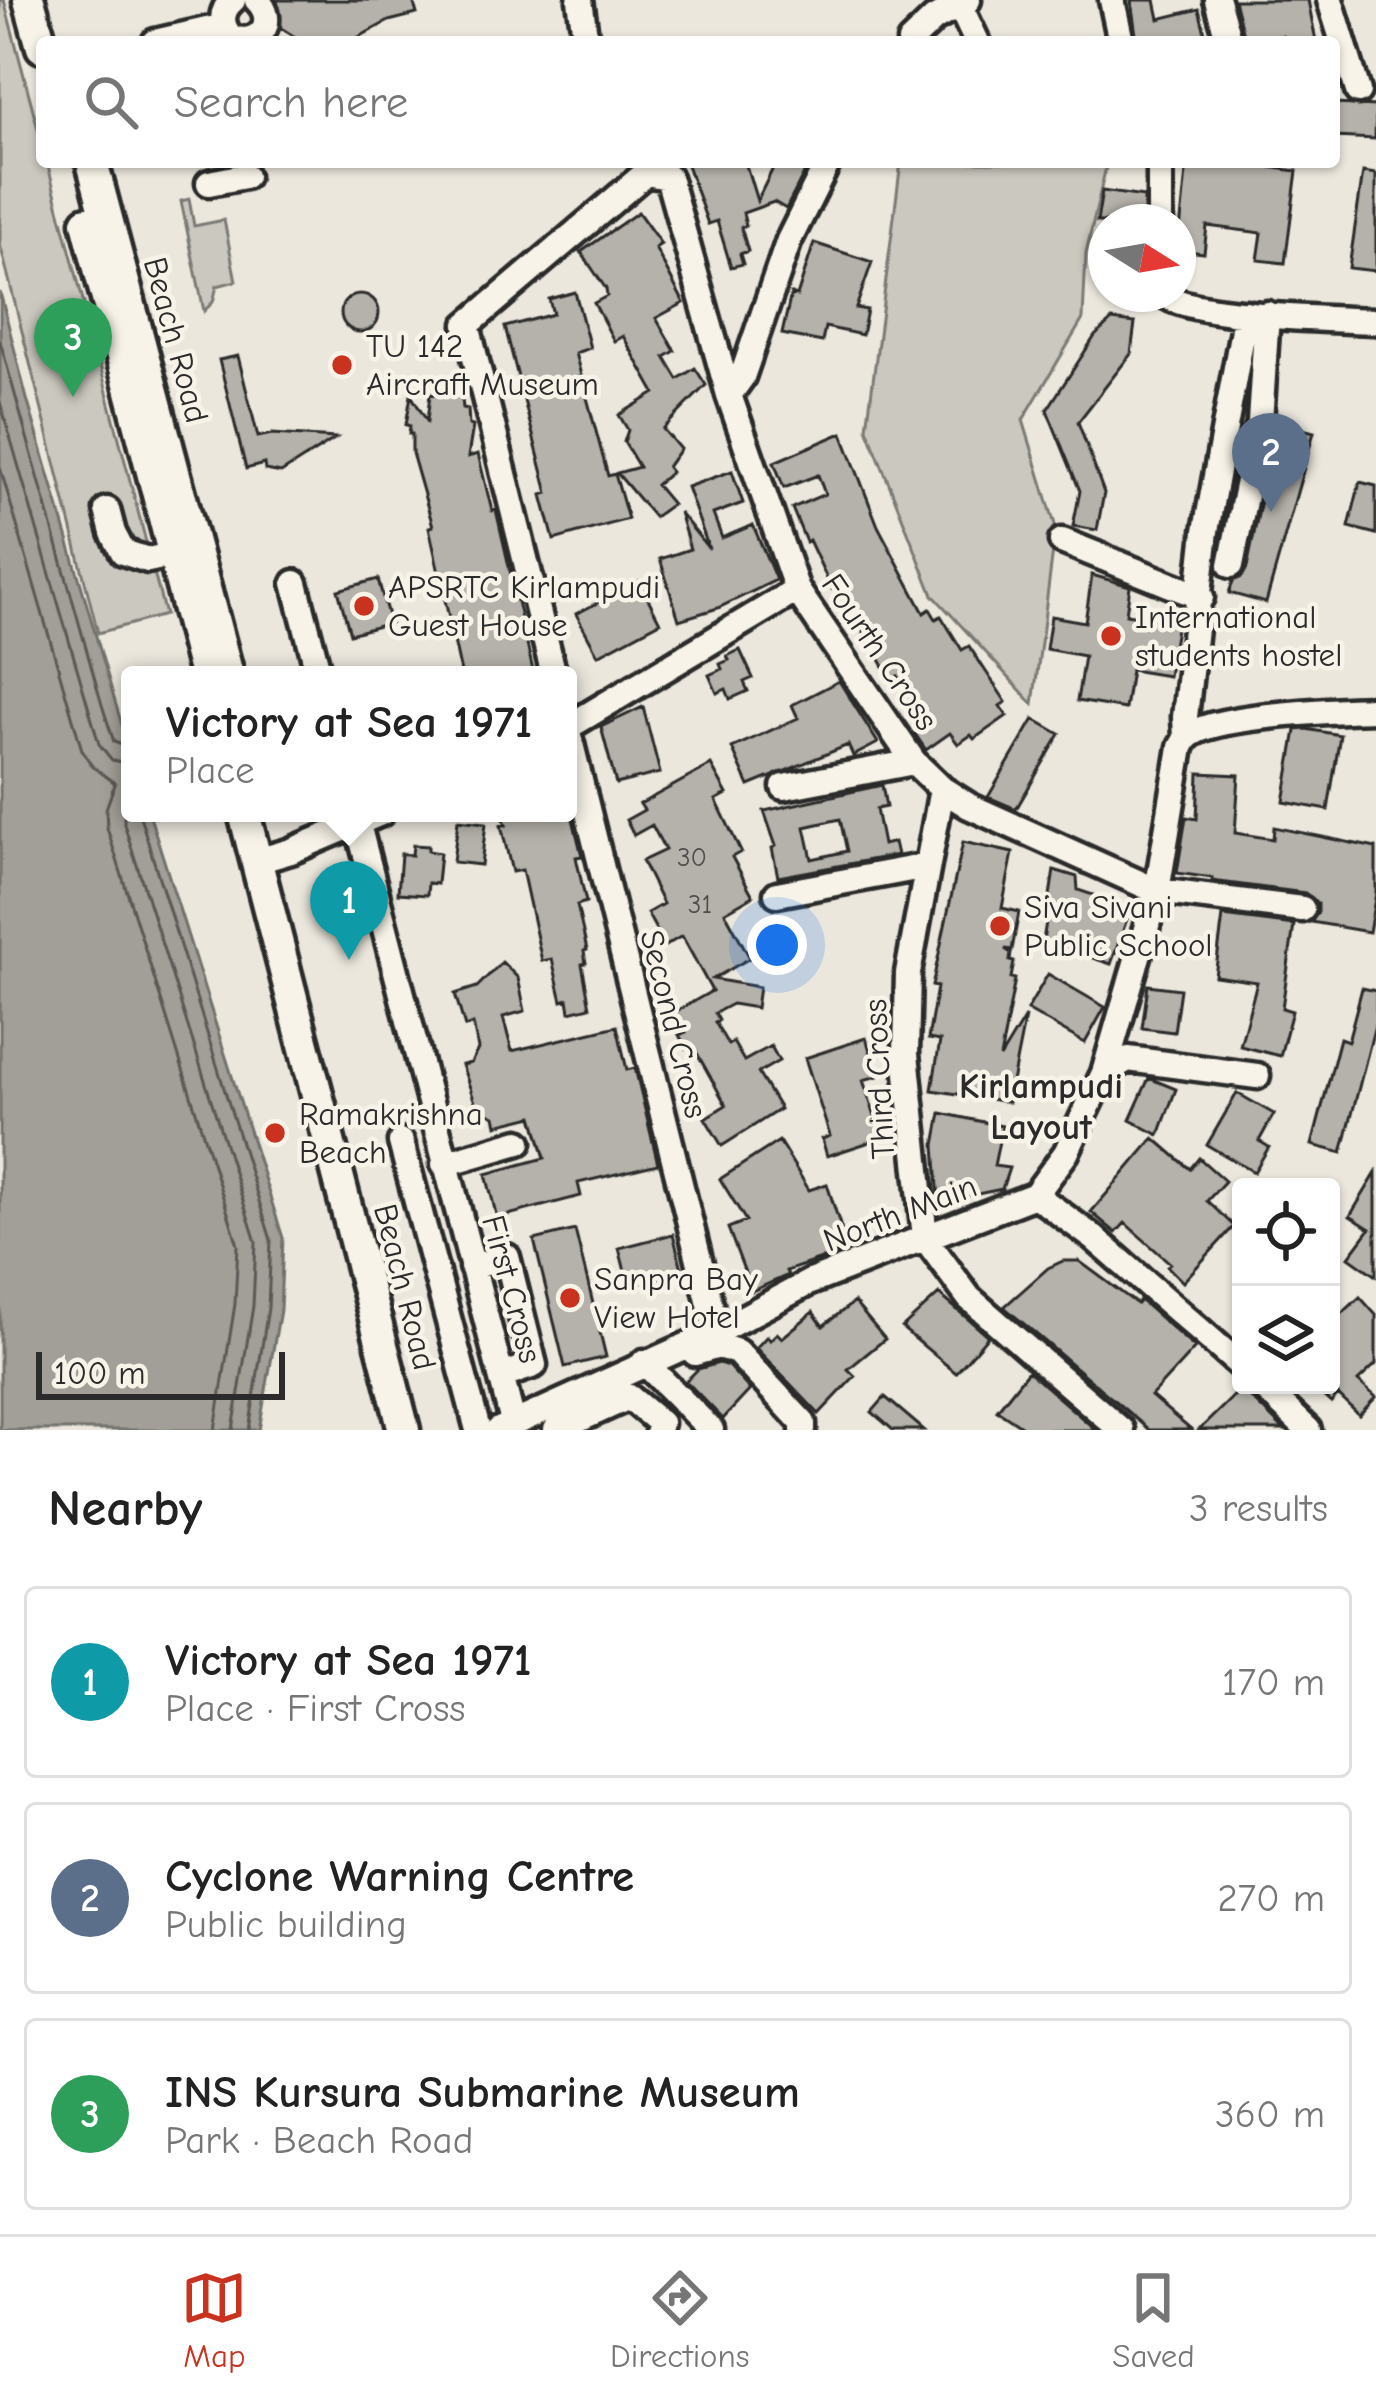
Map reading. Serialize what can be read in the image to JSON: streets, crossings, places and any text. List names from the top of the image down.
{
  "streets": {
    "main road": ["Beach Road"],
    "street": [
      "Fourth Cross",
      "Second Cross",
      "Third Cross",
      "North Main",
      "First Cross"
    ]
  },
  "crossings": [
    ["Fourth Cross", "Third Cross"],
    ["Second Cross", "North Main"],
    ["Third Cross", "North Main"],
    ["North Main", "First Cross"]
  ],
  "districts": ["Kirlampudi Layout"],
  "places": [
    "TU 142 Aircraft Museum",
    "APSRTC Kirlampudi Guest House",
    "International students hostel",
    "Siva Sivani Public School",
    "Ramakrishna Beach",
    "Sanpra Bay View Hotel"
  ],
  "house_numbers": ["30", "31"],
  "scale_bar": "100 m",
  "north": "right",
  "page": {
    "search": "Search here",
    "pins": ["3", "2", "1"],
    "popup": ["Victory at Sea 1971", "Place"],
    "scale": "100 m",
    "heading": ["Nearby", "3 results"],
    "list": [
      {
        "mark": "1",
        "name": "Victory at Sea 1971",
        "note": "Place · First Cross",
        "value": "170 m"
      },
      {
        "mark": "2",
        "name": "Cyclone Warning Centre",
        "note": "Public building",
        "value": "270 m"
      },
      {
        "mark": "3",
        "name": "INS Kursura Submarine Museum",
        "note": "Park · Beach Road",
        "value": "360 m"
      }
    ],
    "nav": ["Map", "Directions", "Saved"]
  }
}
